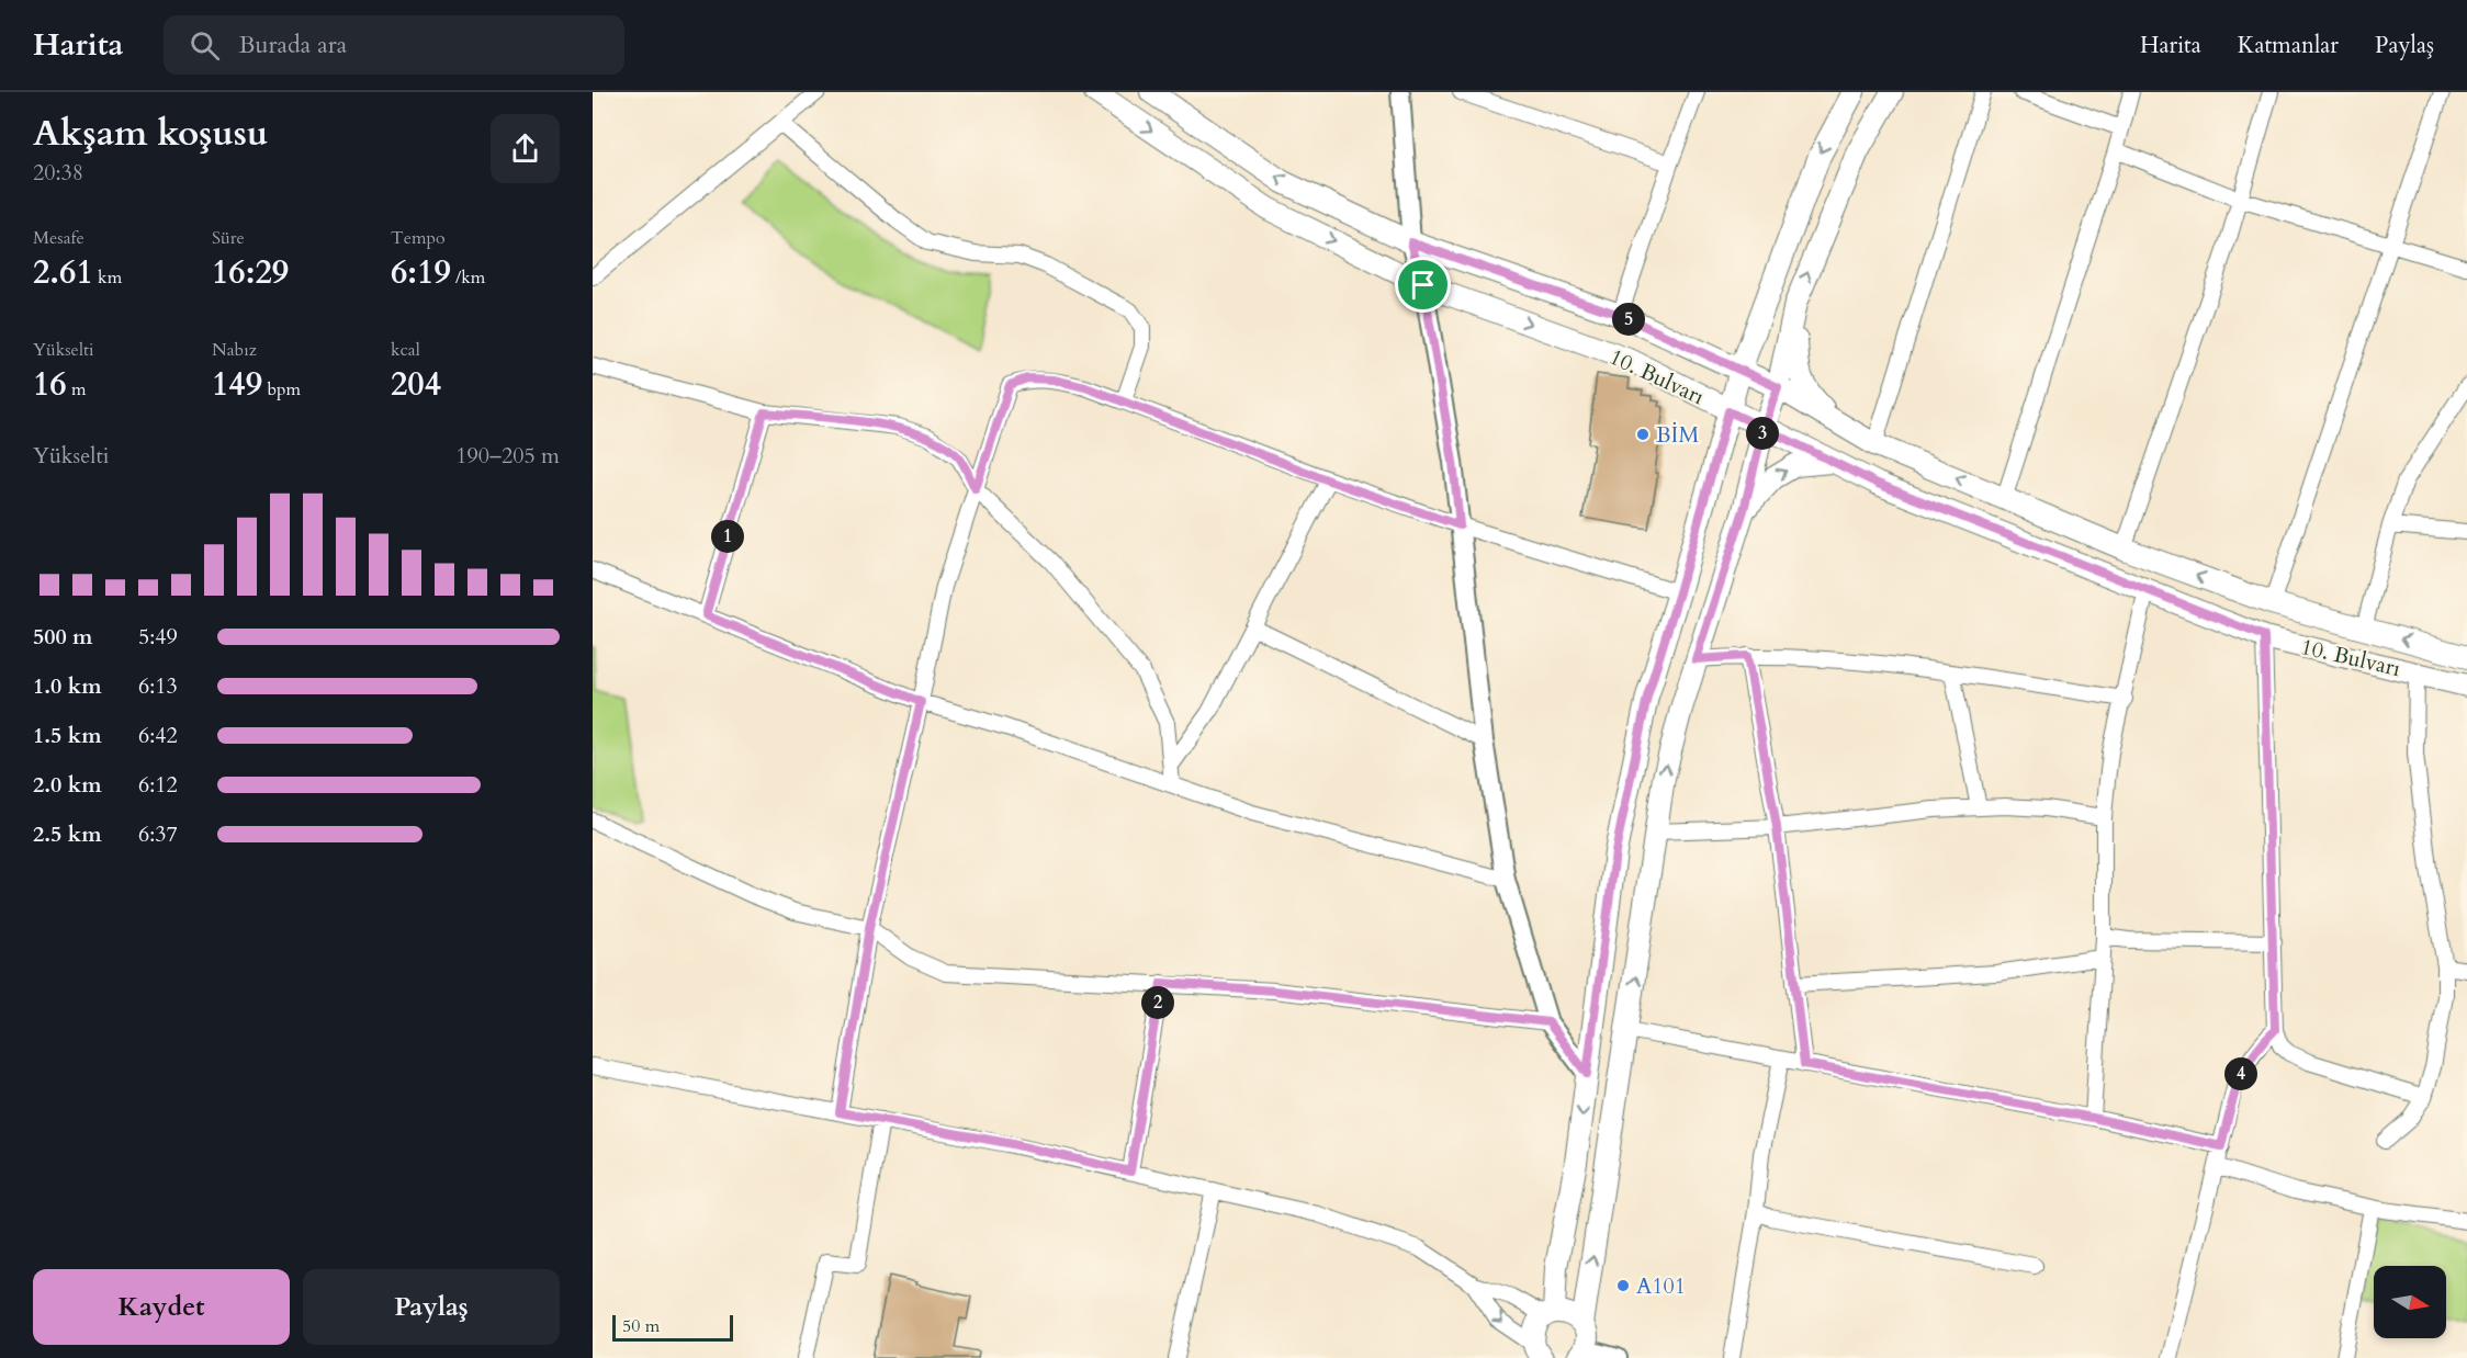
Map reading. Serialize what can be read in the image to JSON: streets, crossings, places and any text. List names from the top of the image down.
{
  "streets": {
    "main road": ["10. Bulvarı"]
  },
  "places": ["BİM", "A101"],
  "scale_bar": "50 m",
  "north": "right",
  "page": {
    "header": "Harita",
    "search": "Burada ara",
    "nav": ["Harita", "Katmanlar", "Paylaş"],
    "heading": ["Akşam koşusu", "20:38"],
    "stats": [
      ["Mesafe", "2.61 km"],
      ["Süre", "16:29"],
      ["Tempo", "6:19 /km"],
      ["Yükselti", "16 m"],
      ["Nabız", "149 bpm"],
      ["kcal", "204"]
    ],
    "pins": [
      "5",
      "3",
      "1",
      "2",
      "4"
    ],
    "chart": ["Yükselti", "190–205 m"],
    "list": [
      {
        "name": "500 m",
        "note": "5:49"
      },
      {
        "name": "1.0 km",
        "note": "6:13"
      },
      {
        "name": "1.5 km",
        "note": "6:42"
      },
      {
        "name": "2.0 km",
        "note": "6:12"
      },
      {
        "name": "2.5 km",
        "note": "6:37"
      }
    ],
    "buttons": ["Kaydet", "Paylaş"],
    "scale": "50 m"
  }
}
